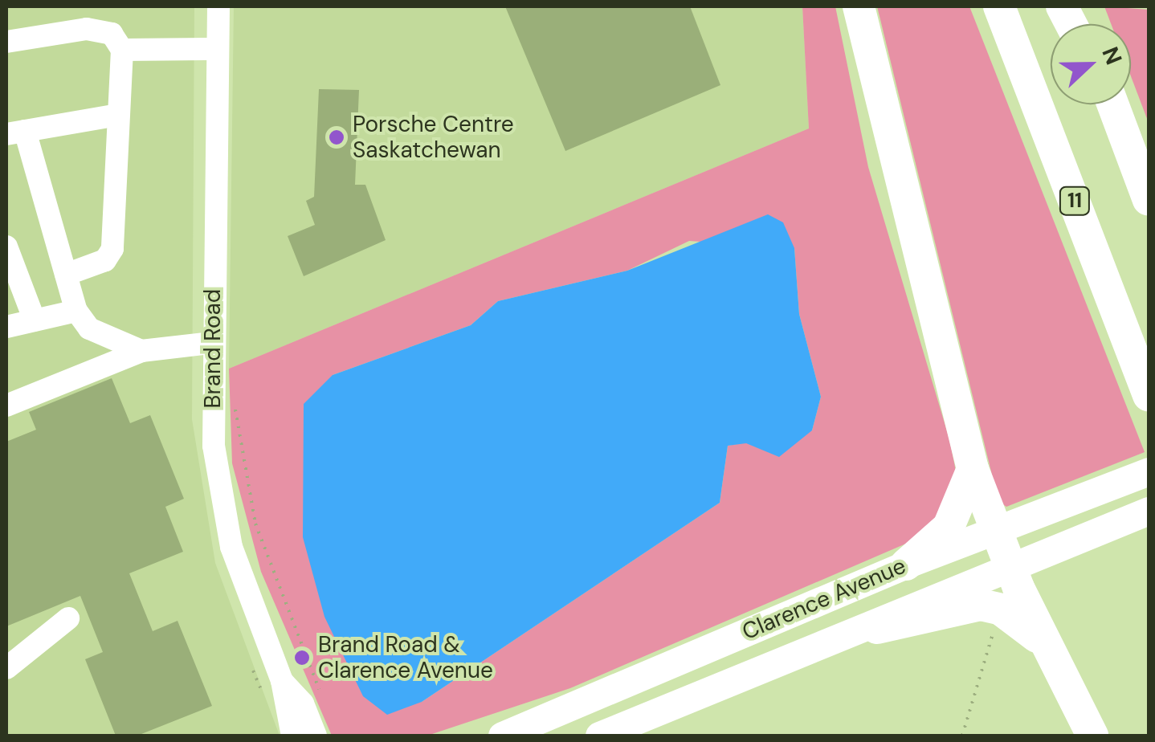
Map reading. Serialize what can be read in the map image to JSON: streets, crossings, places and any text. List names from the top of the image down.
{
  "streets": {
    "highway": ["11"],
    "main road": ["Clarence Avenue"],
    "street": ["Brand Road"]
  },
  "places": ["Porsche Centre Saskatchewan", "Brand Road & Clarence Avenue"],
  "north": "right"
}
